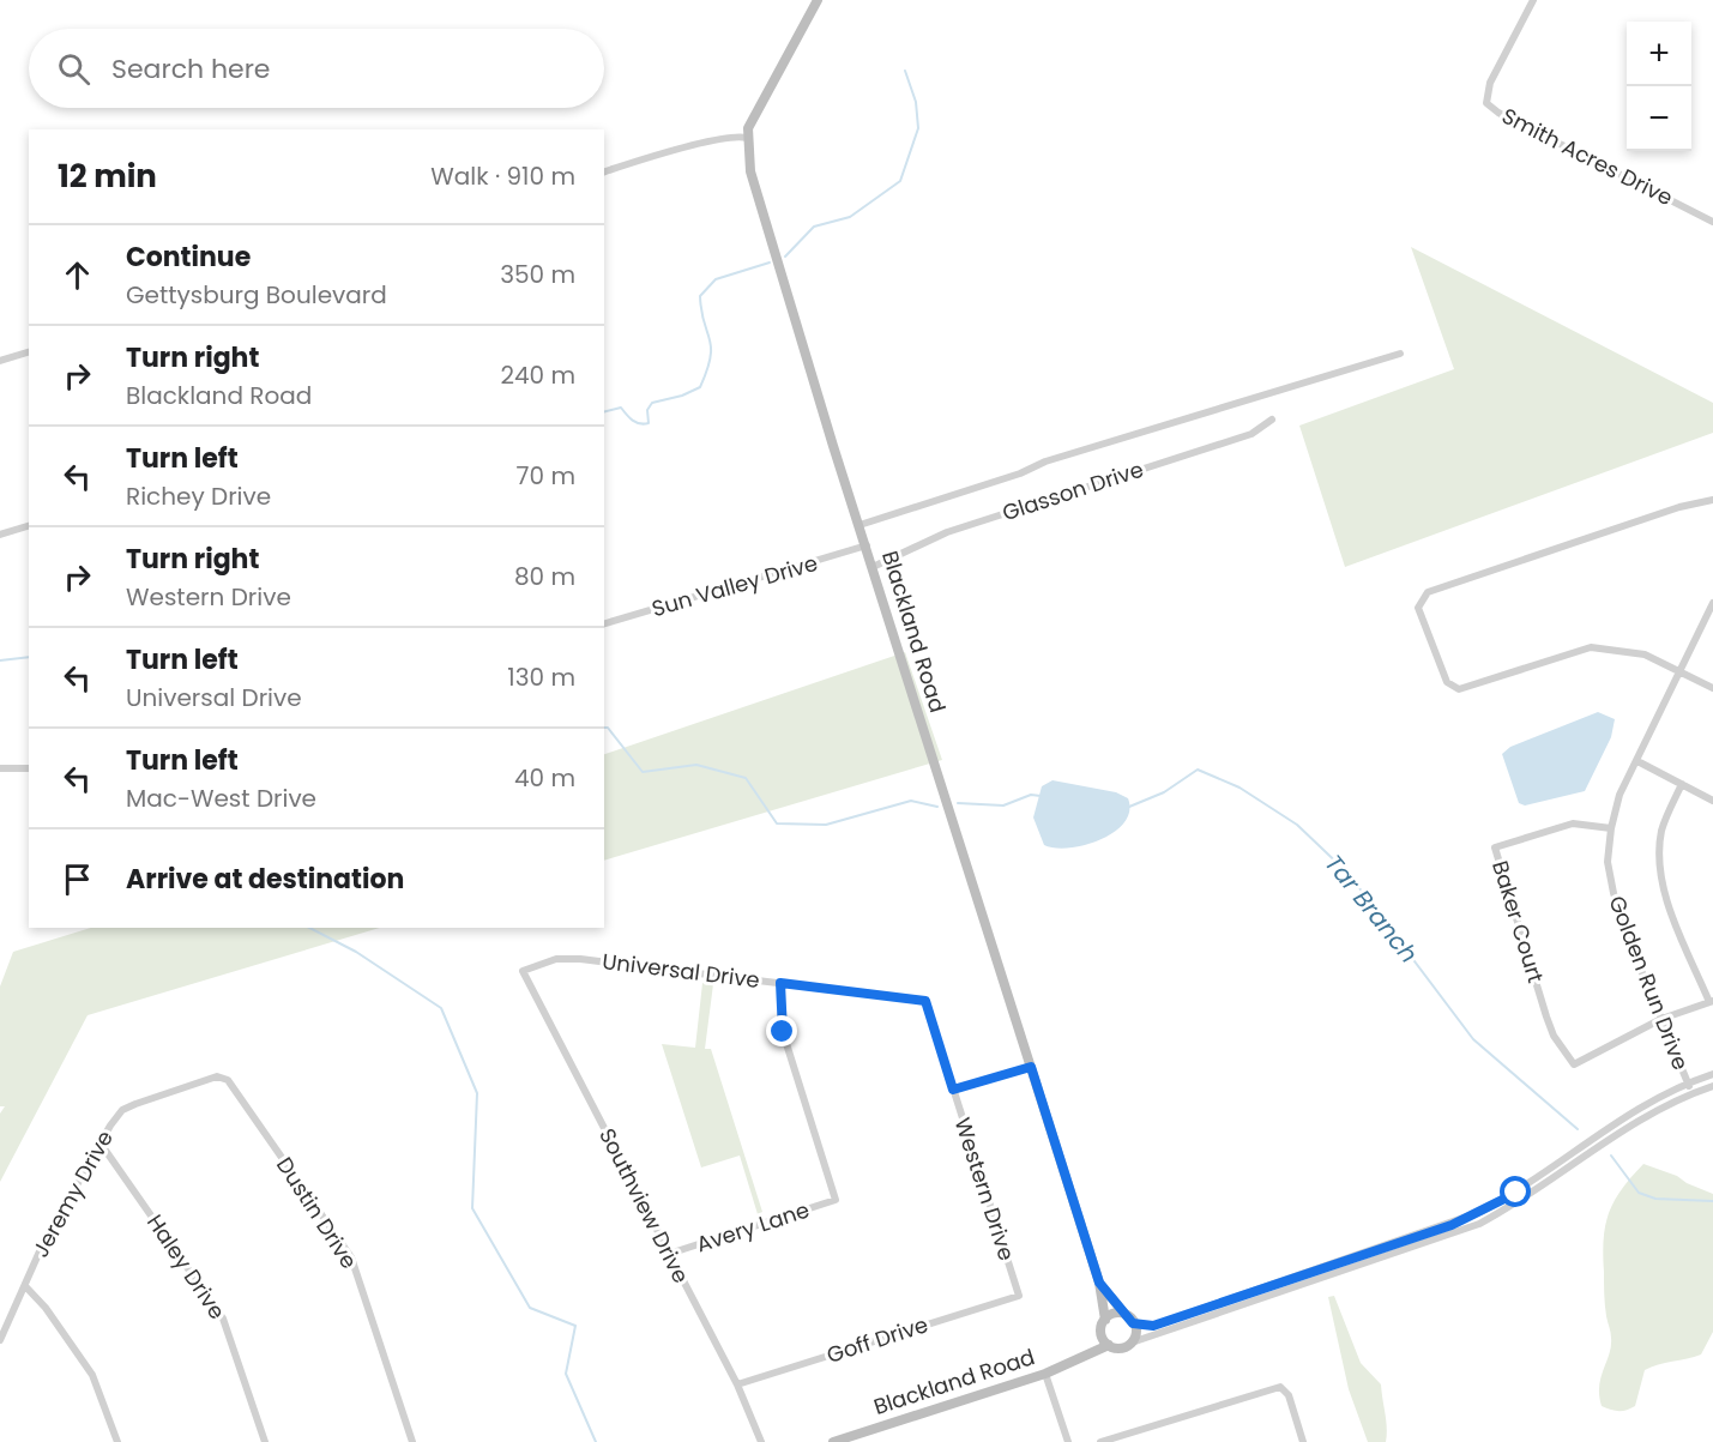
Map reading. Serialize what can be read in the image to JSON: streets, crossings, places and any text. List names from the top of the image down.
{
  "streets": {
    "street": [
      "Smith Acres Drive",
      "Glasson Drive",
      "Sun Valley Drive",
      "Blackland Road",
      "Baker Court",
      "Universal Drive",
      "Golden Run Drive",
      "Western Drive",
      "Jeremy Drive",
      "Southview Drive",
      "Dustin Drive",
      "Avery Lane",
      "Haley Drive",
      "Goff Drive"
    ]
  },
  "crossings": [
    ["Glasson Drive", "Blackland Road"],
    ["Sun Valley Drive", "Blackland Road"],
    ["Baker Court", "Golden Run Drive"],
    ["Universal Drive", "Western Drive"],
    ["Universal Drive", "Southview Drive"],
    ["Universal Drive", "Avery Lane"],
    ["Western Drive", "Goff Drive"],
    ["Jeremy Drive", "Dustin Drive"],
    ["Jeremy Drive", "Haley Drive"],
    ["Southview Drive", "Avery Lane"],
    ["Southview Drive", "Goff Drive"]
  ],
  "water": ["Tar Branch"],
  "page": {
    "map_buttons": ["+", "−"],
    "search": "Search here",
    "heading": ["12 min", "Walk · 910 m"],
    "list": [
      ["Continue", "Gettysburg Boulevard", "350 m"],
      ["Turn right", "Blackland Road", "240 m"],
      ["Turn left", "Richey Drive", "70 m"],
      ["Turn right", "Western Drive", "80 m"],
      ["Turn left", "Universal Drive", "130 m"],
      ["Turn left", "Mac-West Drive", "40 m"],
      "Arrive at destination"
    ]
  }
}
